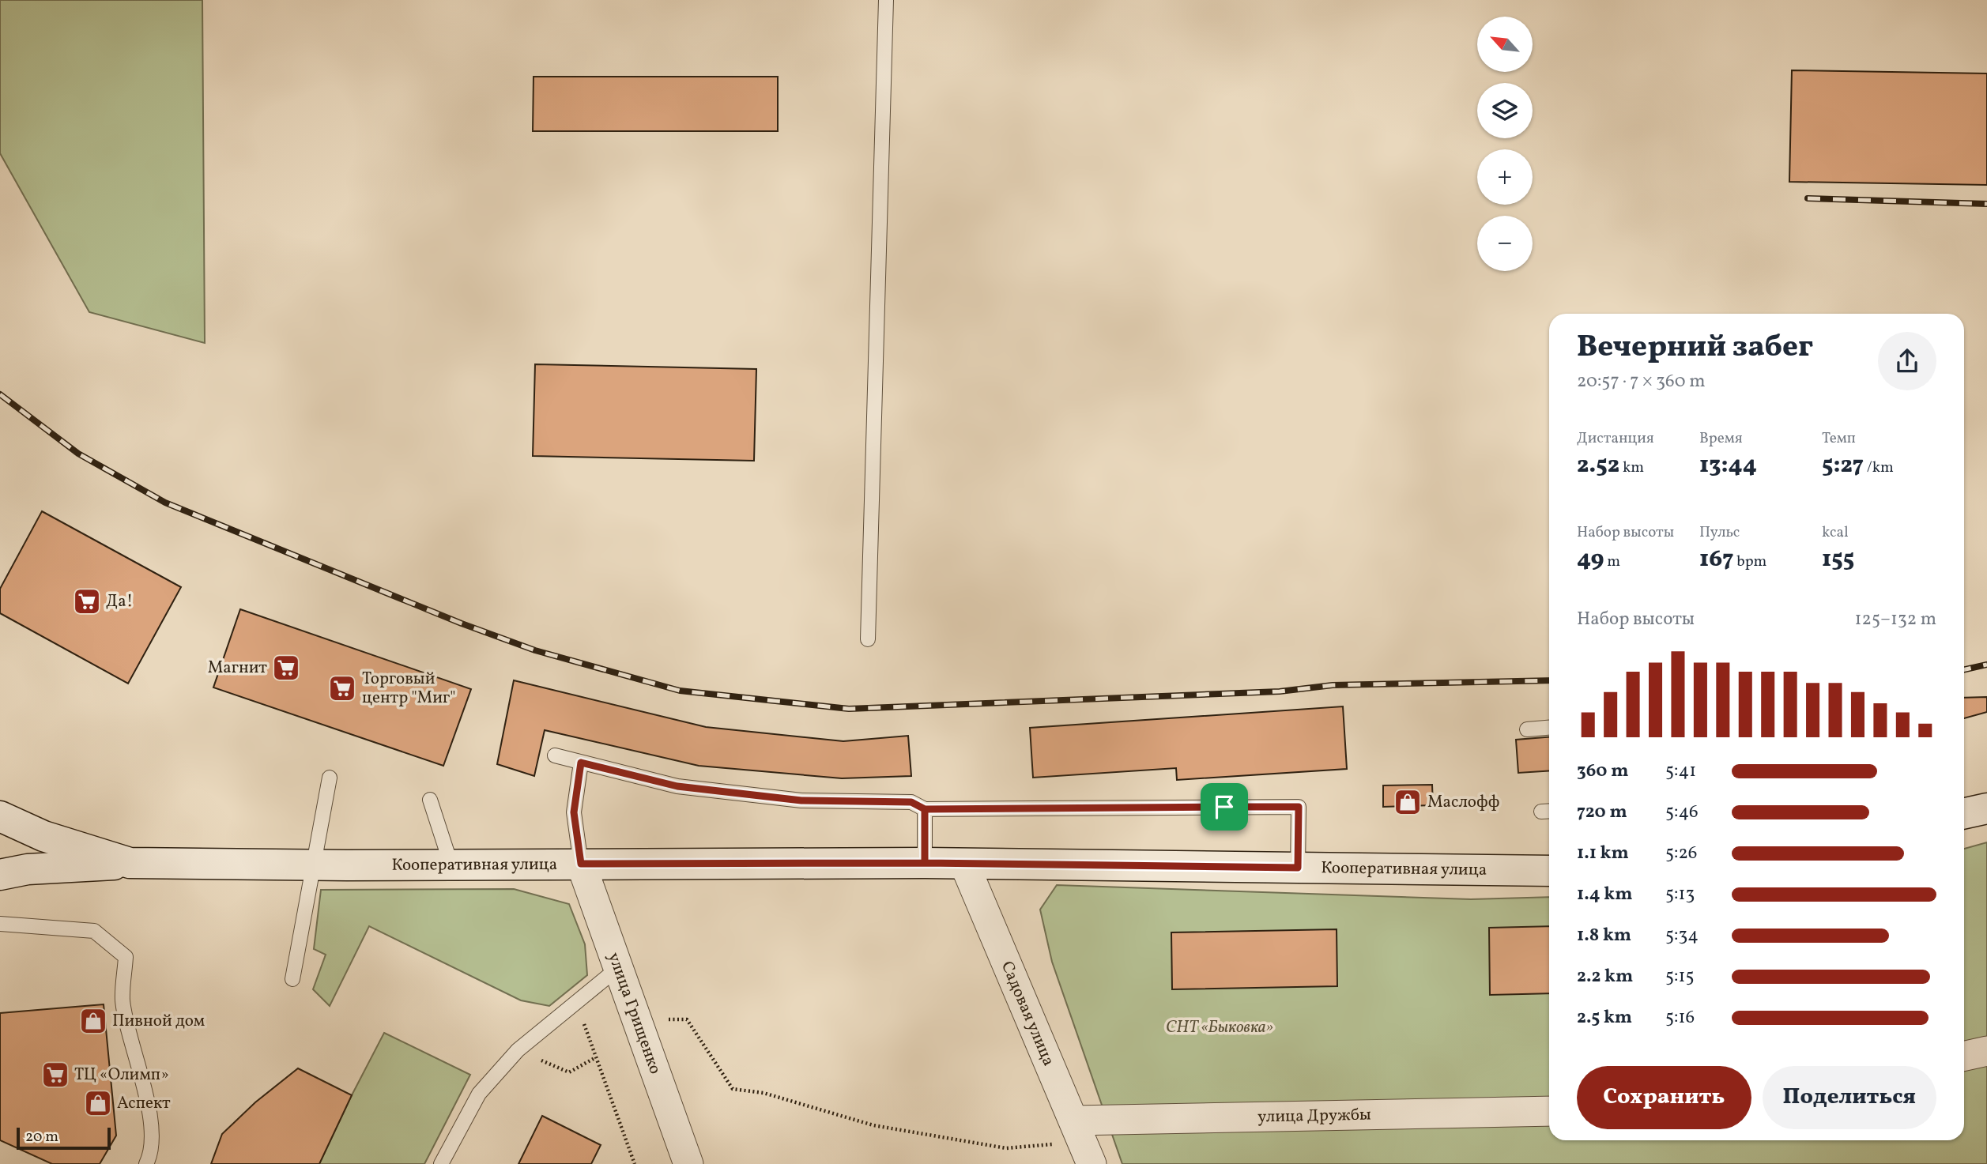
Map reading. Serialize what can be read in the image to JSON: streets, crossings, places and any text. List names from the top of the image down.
{
  "streets": {
    "main road": ["Кооперативная улица"],
    "street": ["улица Грищенко", "Садовая улица", "улица Дружбы"]
  },
  "crossings": [
    ["Кооперативная улица", "улица Грищенко"],
    ["Кооперативная улица", "Садовая улица"],
    ["Садовая улица", "улица Дружбы"]
  ],
  "parks": ["СНТ «Быковка»"],
  "places": {
    "supermarket": [
      "Да!",
      "Магнит",
      "Торговый центр \"Миг\"",
      "ТЦ «Олимп»"
    ],
    "shop": ["Маслофф", "Пивной дом", "Аспект"]
  },
  "scale_bar": "20 m",
  "north": "top left",
  "page": {
    "map_buttons": ["+", "−"],
    "heading": ["Вечерний забег", "20:57 · 7 × 360 m"],
    "stats": [
      ["Дистанция", "2.52 km"],
      ["Время", "13:44"],
      ["Темп", "5:27 /km"],
      ["Набор высоты", "49 m"],
      ["Пульс", "167 bpm"],
      ["kcal", "155"]
    ],
    "chart": ["Набор высоты", "125–132 m"],
    "list": [
      {
        "name": "360 m",
        "note": "5:41"
      },
      {
        "name": "720 m",
        "note": "5:46"
      },
      {
        "name": "1.1 km",
        "note": "5:26"
      },
      {
        "name": "1.4 km",
        "note": "5:13"
      },
      {
        "name": "1.8 km",
        "note": "5:34"
      },
      {
        "name": "2.2 km",
        "note": "5:15"
      },
      {
        "name": "2.5 km",
        "note": "5:16"
      }
    ],
    "buttons": ["Сохранить", "Поделиться"],
    "scale": "20 m"
  }
}
